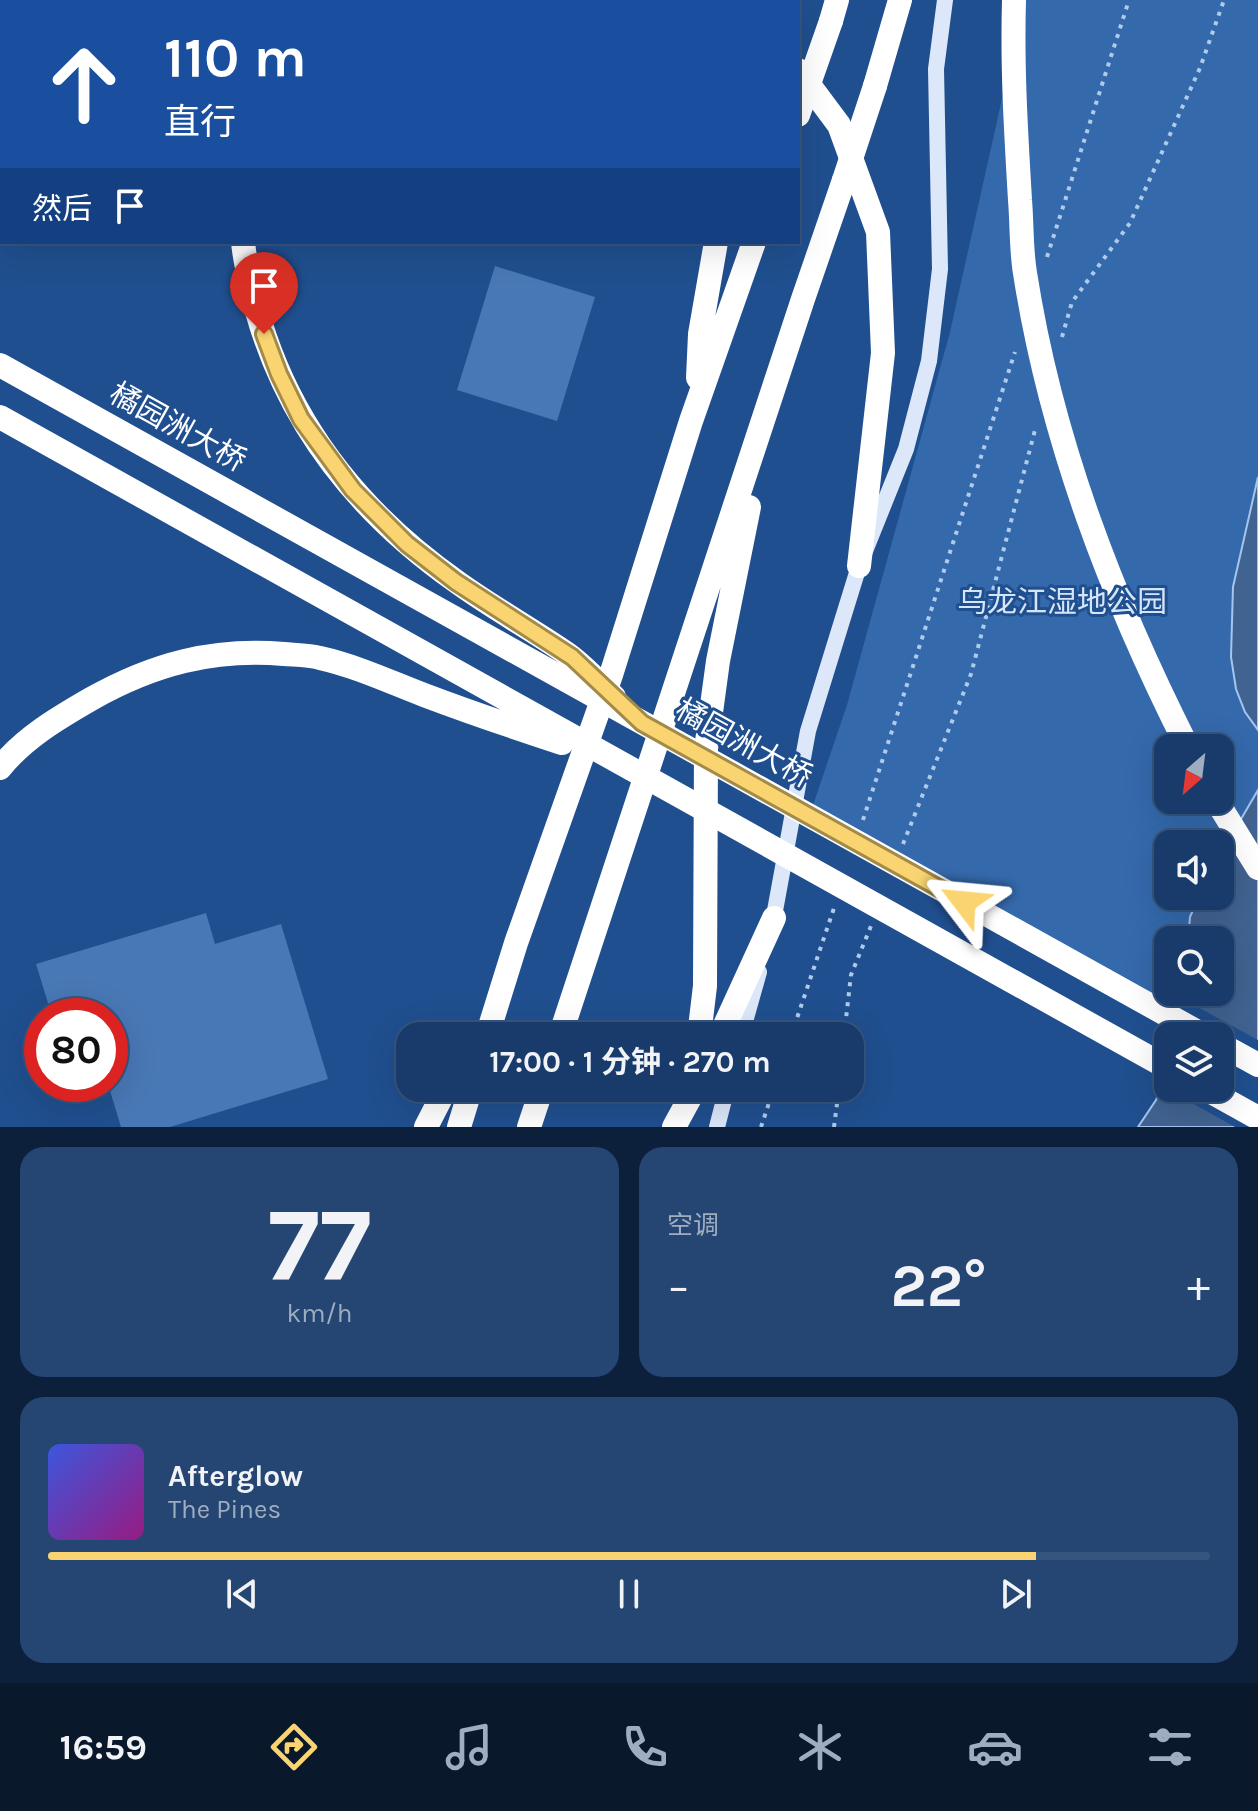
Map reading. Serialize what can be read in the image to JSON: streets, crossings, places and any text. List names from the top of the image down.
{
  "streets": {
    "highway": ["橘园洲大桥"]
  },
  "parks": ["乌龙江湿地公园"],
  "north": "bottom left",
  "page": {
    "turn": ["110 m", "直行"],
    "then": "然后",
    "limit": "80",
    "trip": "17:00 · 1 分钟 · 270 m",
    "tile": [
      ["77", "km/h"],
      "空调"
    ],
    "heat": ["−", "22°", "+"],
    "song": ["Afterglow", "The Pines"],
    "tabs": "16:59"
  }
}
